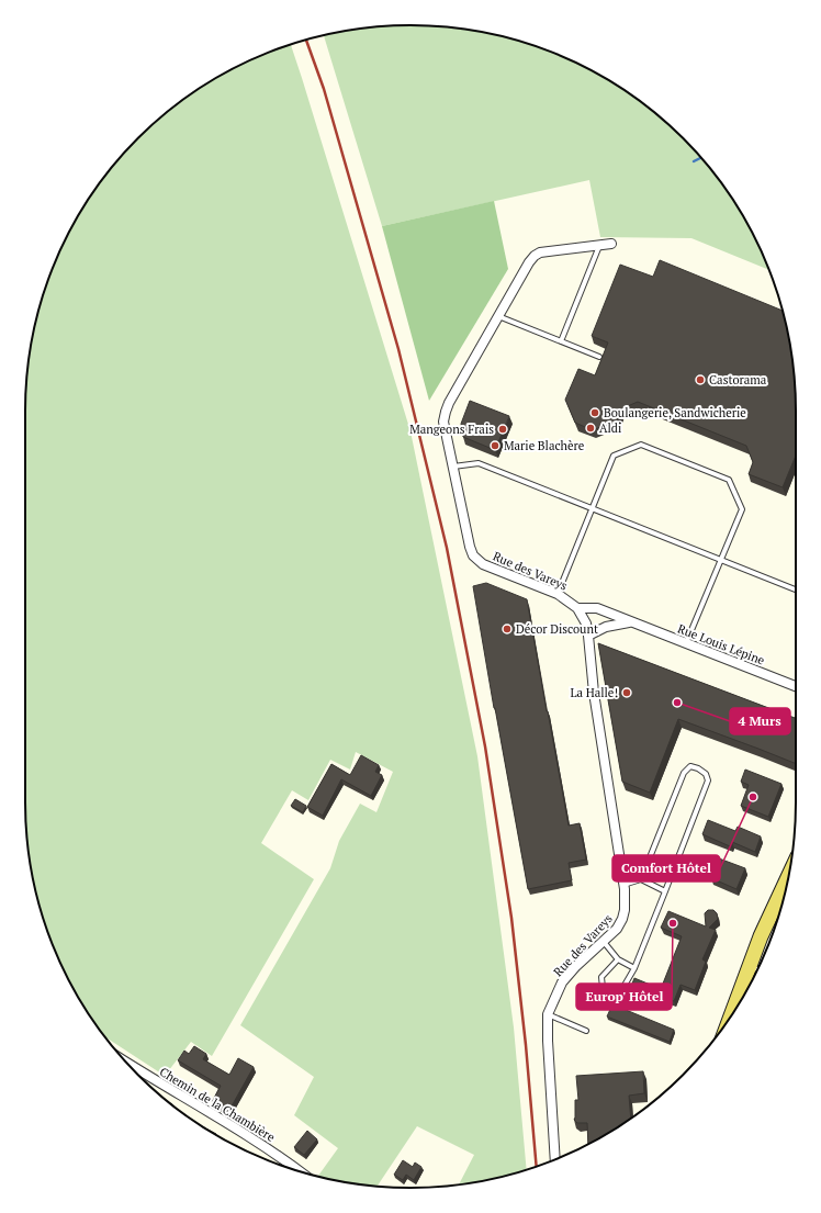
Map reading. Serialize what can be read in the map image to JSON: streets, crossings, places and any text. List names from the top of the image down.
{
  "streets": {
    "street": ["Rue des Vareys", "Rue Louis Lépine", "Chemin de la Chambière"]
  },
  "crossings": [
    ["Rue des Vareys", "Rue Louis Lépine"]
  ],
  "places": [
    "Castorama",
    "Boulangerie, Sandwicherie",
    "Aldi",
    "Mangeons Frais",
    "Marie Blachère",
    "Décor Discount",
    "La Halle!",
    "4 Murs",
    "Comfort Hôtel",
    "Europ' Hôtel"
  ]
}
